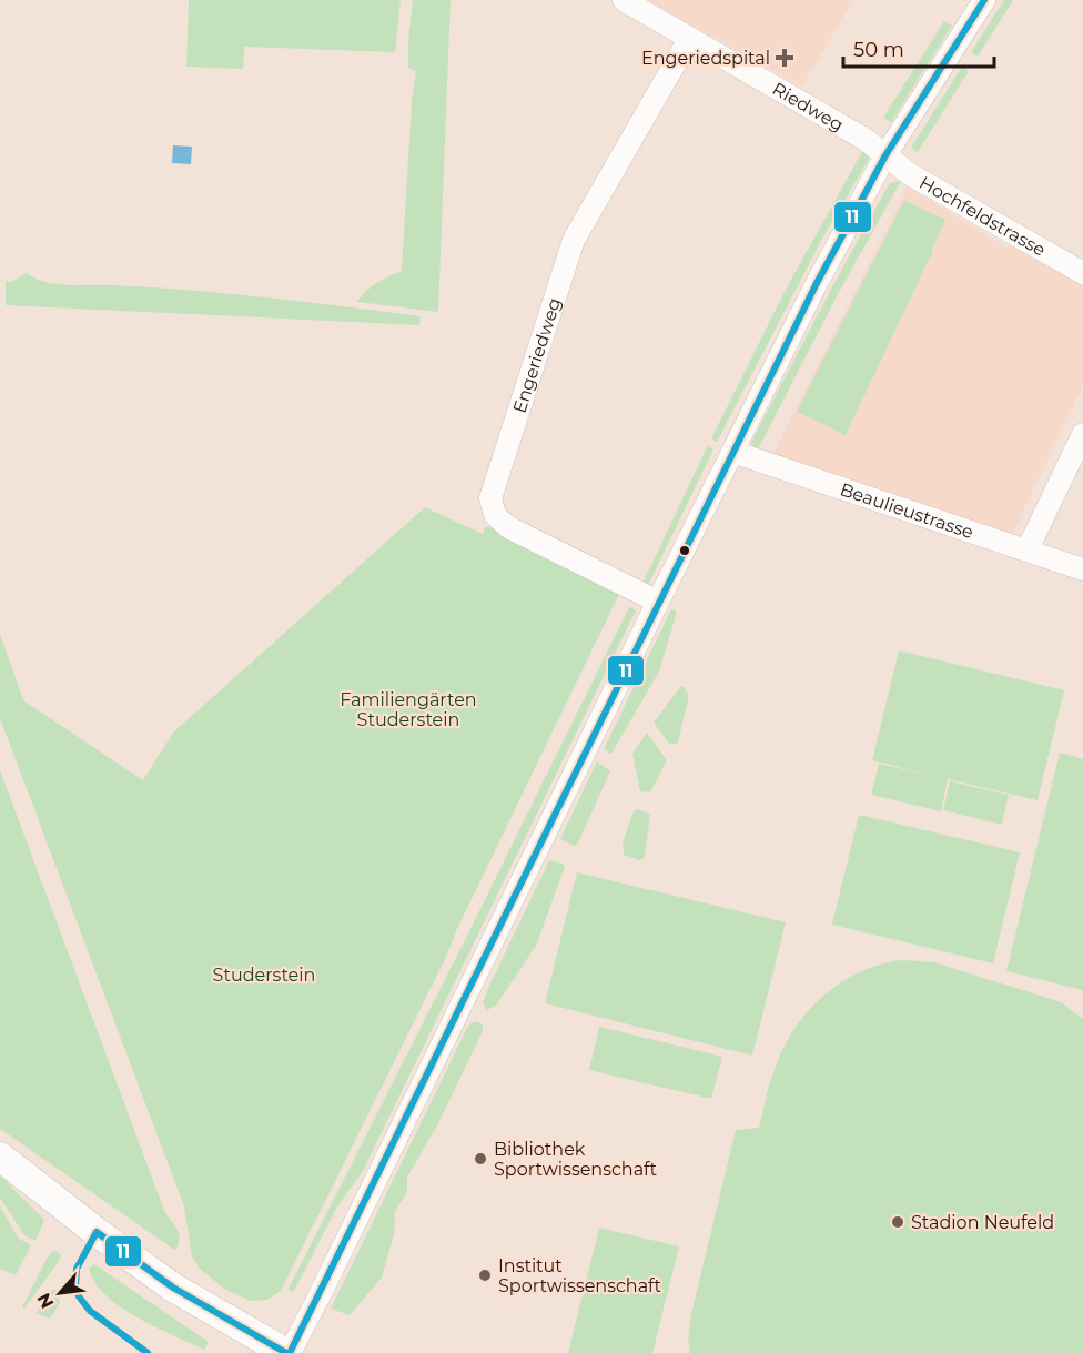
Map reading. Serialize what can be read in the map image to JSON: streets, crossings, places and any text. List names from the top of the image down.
{
  "streets": {
    "street": [
      "Riedweg",
      "Hochfeldstrasse",
      "Engeriedweg",
      "Beaulieustrasse"
    ]
  },
  "crossings": [
    ["Riedweg", "Hochfeldstrasse"],
    ["Riedweg", "Engeriedweg"]
  ],
  "parks": ["Familiengärten Studerstein", "Studerstein"],
  "places": {
    "health": ["Engeriedspital"],
    "other": ["Bibliothek Sportwissenschaft", "Stadion Neufeld", "Institut Sportwissenschaft"]
  },
  "lines": ["transit line 11"],
  "scale_bar": "50 m",
  "north": "bottom left"
}
